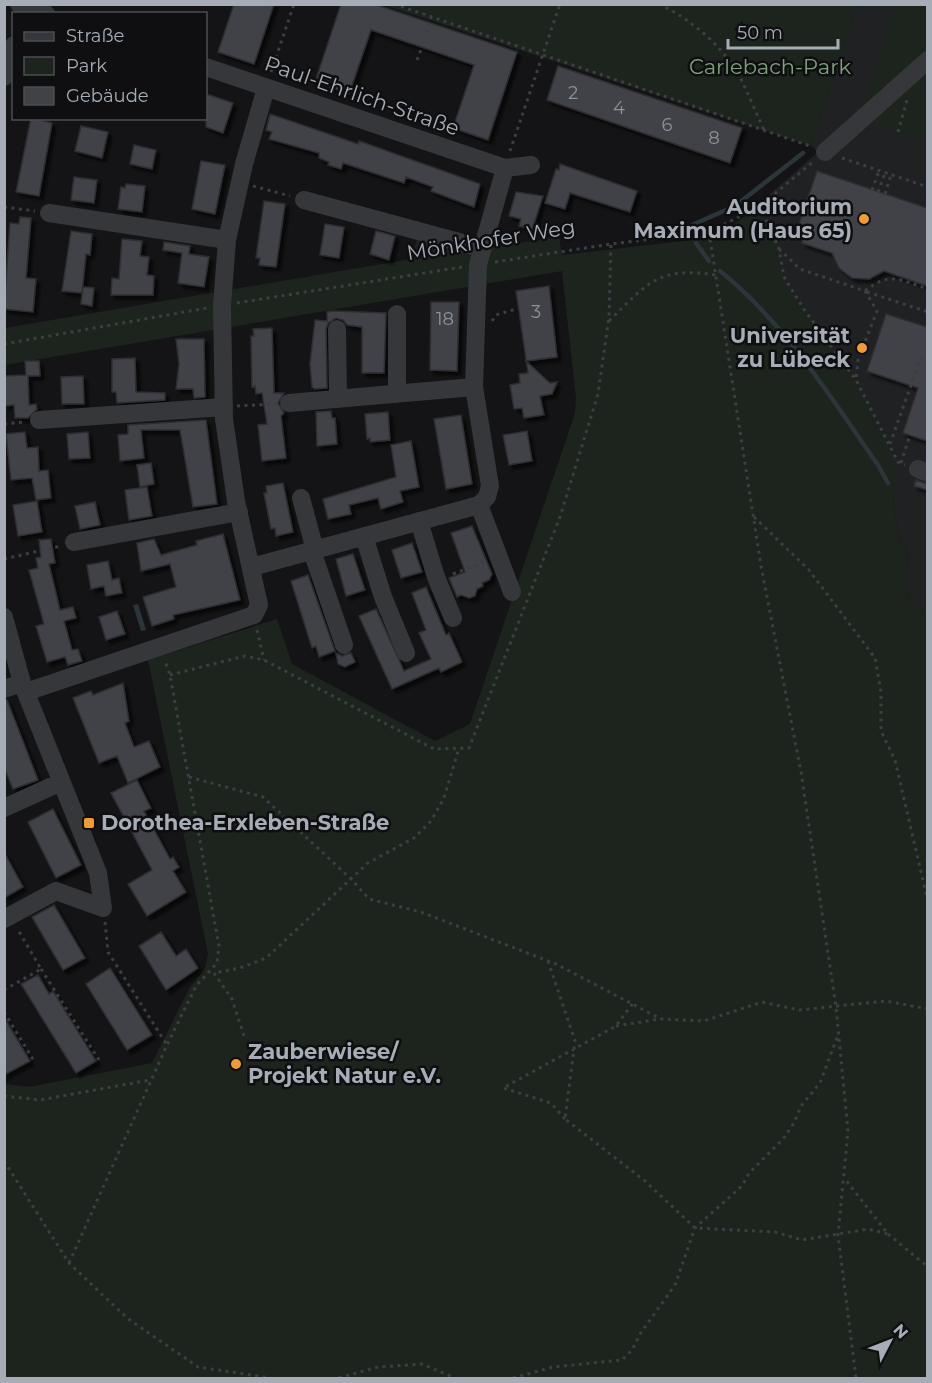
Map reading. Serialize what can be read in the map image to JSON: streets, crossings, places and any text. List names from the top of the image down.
{
  "streets": {
    "street": ["Paul-Ehrlich-Straße"],
    "path": ["Mönkhofer Weg"]
  },
  "parks": ["Carlebach-Park"],
  "places": {
    "other": ["Auditorium Maximum (Haus 65)", "Universität zu Lübeck", "Zauberwiese/ Projekt Natur e.V."],
    "transit": ["Dorothea-Erxleben-Straße"]
  },
  "house_numbers": [
    "2",
    "4",
    "6",
    "8",
    "3",
    "18"
  ],
  "legend": ["Straße", "Park", "Gebäude"],
  "scale_bar": "50 m",
  "north": "top right"
}
